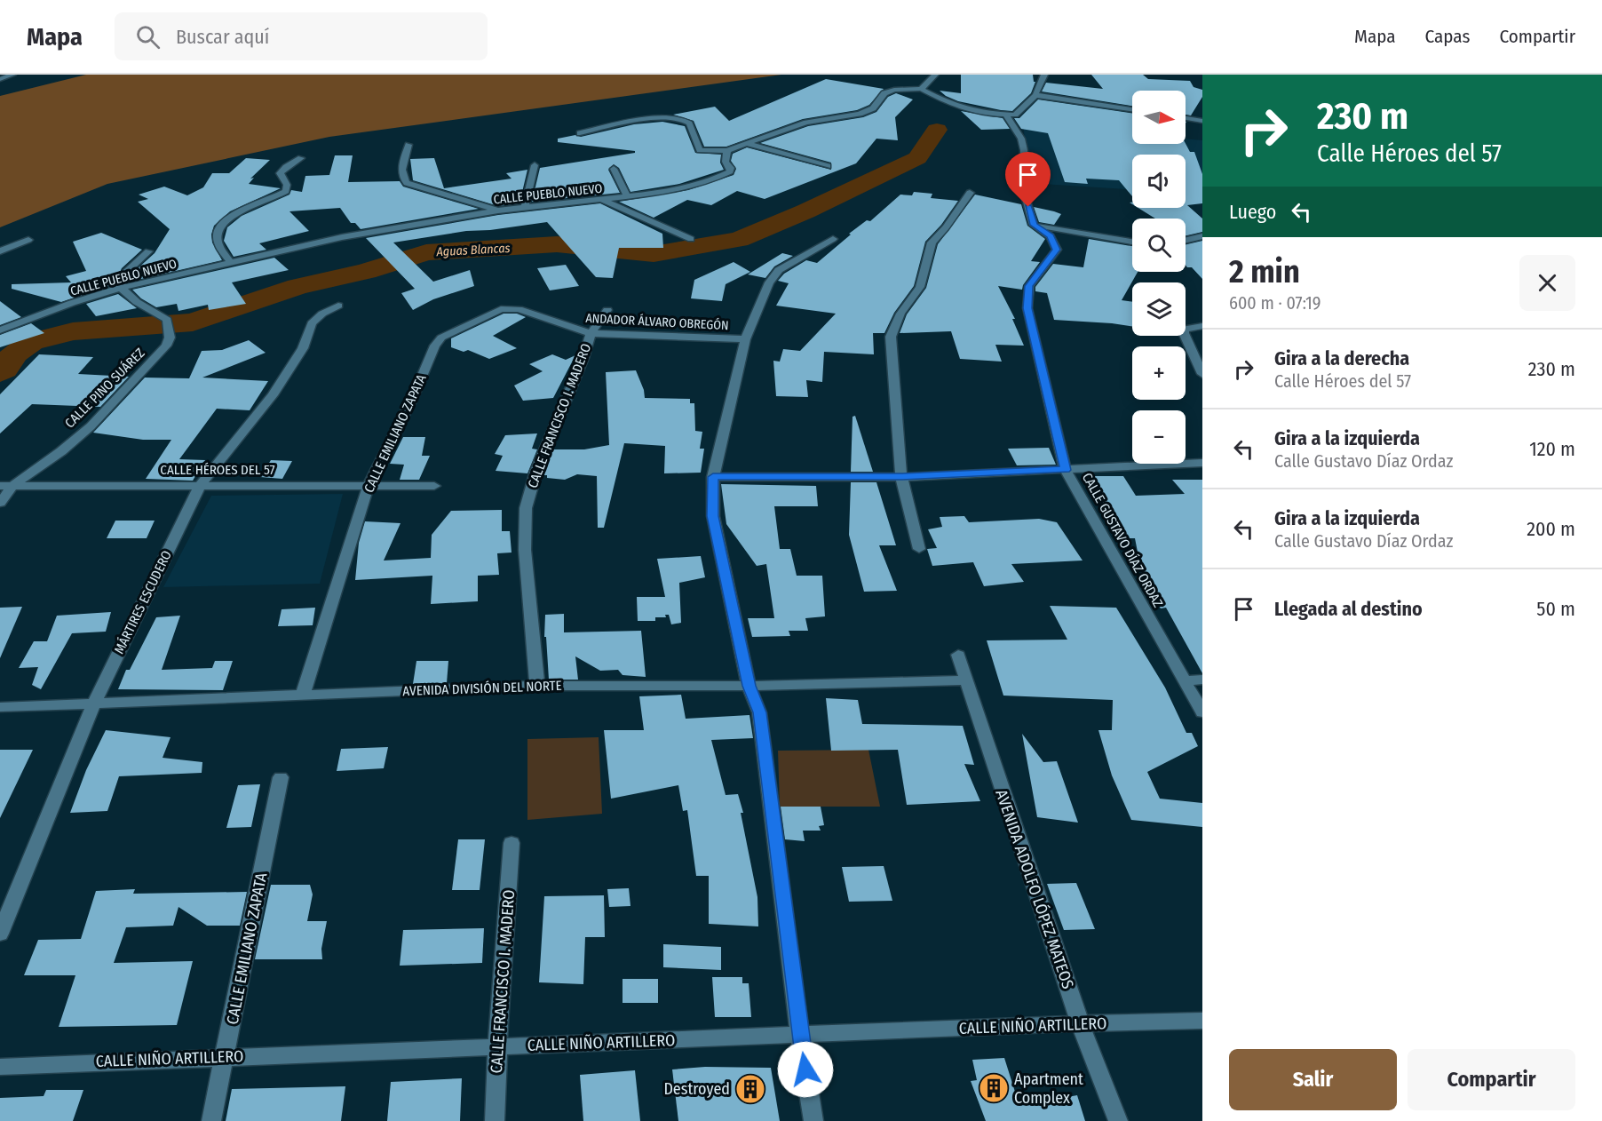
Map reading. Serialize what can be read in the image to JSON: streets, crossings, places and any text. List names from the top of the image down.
{
  "streets": {
    "street": [
      "CALLE PUEBLO NUEVO",
      "ANDADOR ÁLVARO OBREGÓN",
      "CALLE PINO SUÁREZ",
      "CALLE FRANCISCO I. MADERO",
      "CALLE EMILIANO ZAPATA",
      "CALLE HÉROES DEL 57",
      "CALLE GUSTAVO DÍAZ ORDAZ",
      "MÁRTIRES ESCUDERO",
      "AVENIDA DIVISIÓN DEL NORTE",
      "AVENIDA ADOLFO LÓPEZ MATEOS",
      "CALLE NIÑO ARTILLERO"
    ]
  },
  "crossings": [
    ["CALLE PUEBLO NUEVO", "CALLE PINO SUÁREZ"],
    ["ANDADOR ÁLVARO OBREGÓN", "CALLE FRANCISCO I. MADERO"],
    ["ANDADOR ÁLVARO OBREGÓN", "CALLE EMILIANO ZAPATA"],
    ["CALLE PINO SUÁREZ", "CALLE HÉROES DEL 57"],
    ["CALLE FRANCISCO I. MADERO", "AVENIDA DIVISIÓN DEL NORTE"],
    ["CALLE FRANCISCO I. MADERO", "CALLE NIÑO ARTILLERO"],
    ["CALLE EMILIANO ZAPATA", "CALLE HÉROES DEL 57"],
    ["CALLE EMILIANO ZAPATA", "AVENIDA DIVISIÓN DEL NORTE"],
    ["CALLE EMILIANO ZAPATA", "CALLE NIÑO ARTILLERO"],
    ["CALLE HÉROES DEL 57", "MÁRTIRES ESCUDERO"],
    ["MÁRTIRES ESCUDERO", "AVENIDA DIVISIÓN DEL NORTE"],
    ["AVENIDA DIVISIÓN DEL NORTE", "AVENIDA ADOLFO LÓPEZ MATEOS"],
    ["AVENIDA ADOLFO LÓPEZ MATEOS", "CALLE NIÑO ARTILLERO"]
  ],
  "water": ["Aguas Blancas"],
  "places": {
    "building": ["Apartment Complex", "Destroyed"]
  },
  "north": "right",
  "page": {
    "header": "Mapa",
    "search": "Buscar aquí",
    "nav": ["Mapa", "Capas", "Compartir"],
    "turn": ["230 m", "Calle Héroes del 57"],
    "map_buttons": ["+", "−"],
    "then": "Luego",
    "heading": ["2 min", "600 m · 07:19"],
    "list": [
      {
        "name": "Gira a la derecha",
        "note": "Calle Héroes del 57",
        "value": "230 m"
      },
      {
        "name": "Gira a la izquierda",
        "note": "Calle Gustavo Díaz Ordaz",
        "value": "120 m"
      },
      {
        "name": "Gira a la izquierda",
        "note": "Calle Gustavo Díaz Ordaz",
        "value": "200 m"
      },
      {
        "name": "Llegada al destino",
        "value": "50 m"
      }
    ],
    "buttons": ["Salir", "Compartir"]
  }
}
